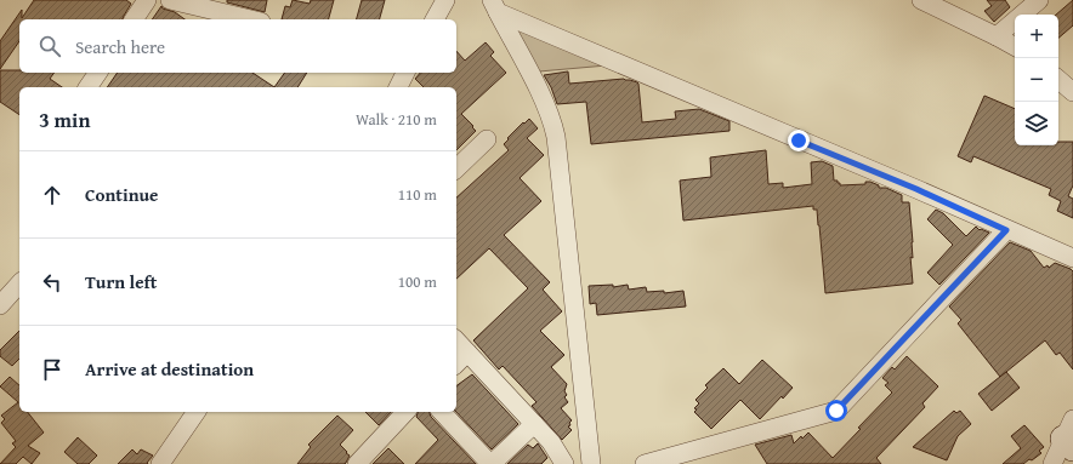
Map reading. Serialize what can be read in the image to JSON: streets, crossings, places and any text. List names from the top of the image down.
{
  "page": {
    "map_buttons": ["+", "−"],
    "search": "Search here",
    "heading": ["3 min", "Walk · 210 m"],
    "list": [
      ["Continue", "110 m"],
      ["Turn left", "100 m"],
      "Arrive at destination"
    ]
  }
}
